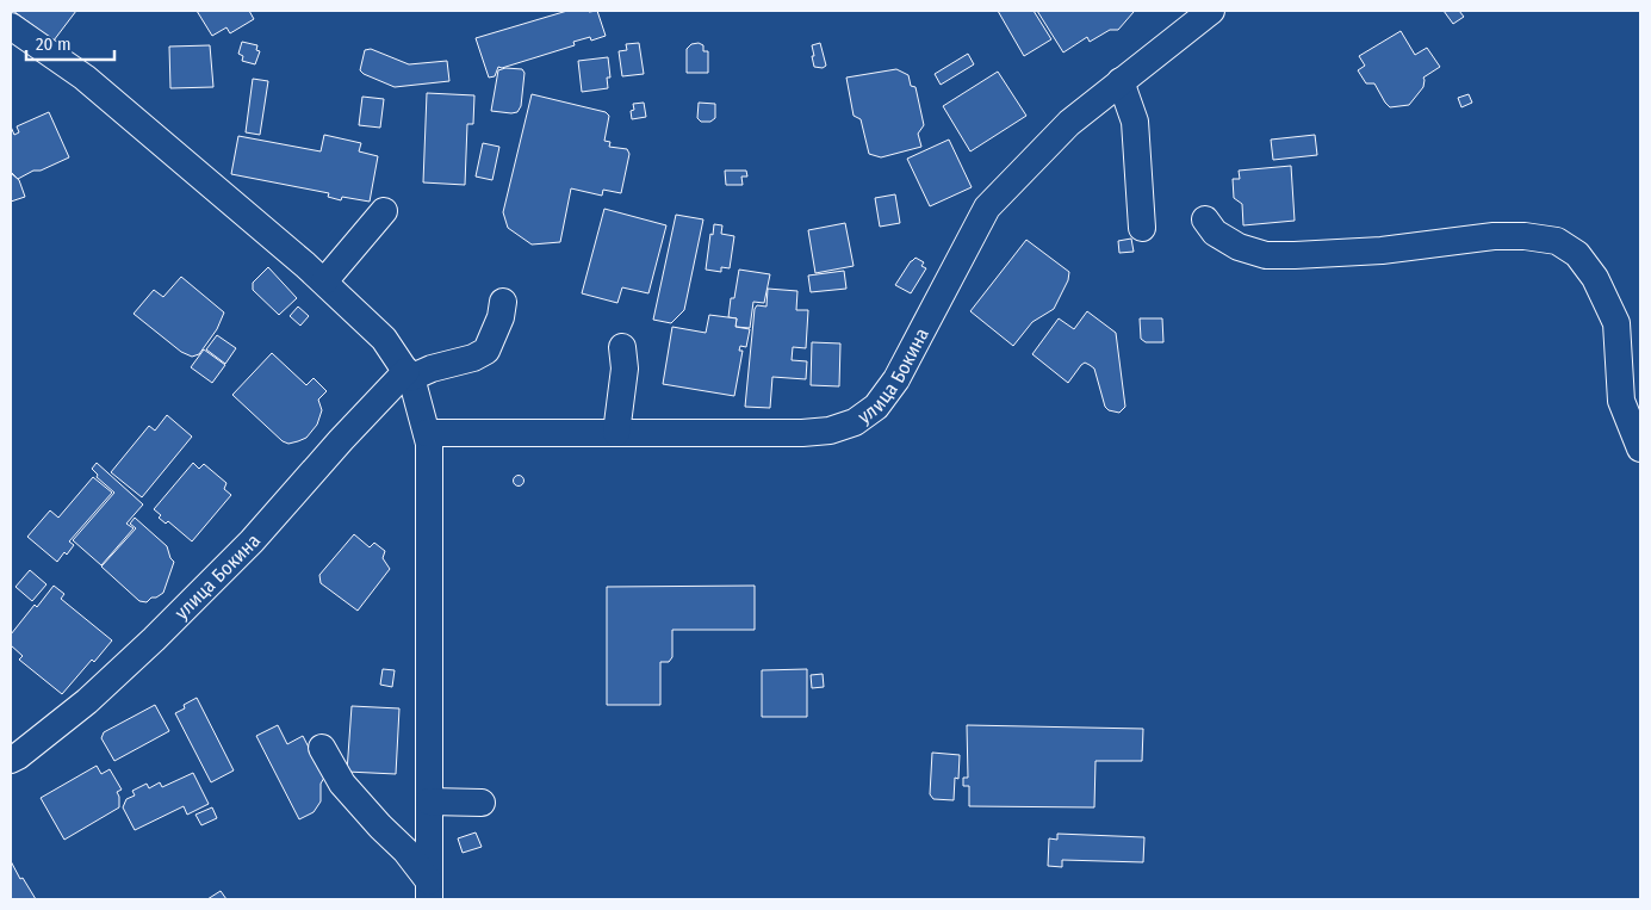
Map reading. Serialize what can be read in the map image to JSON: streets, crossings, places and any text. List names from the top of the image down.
{
  "streets": {
    "street": ["улица Бокина"]
  },
  "scale_bar": "20 m"
}
